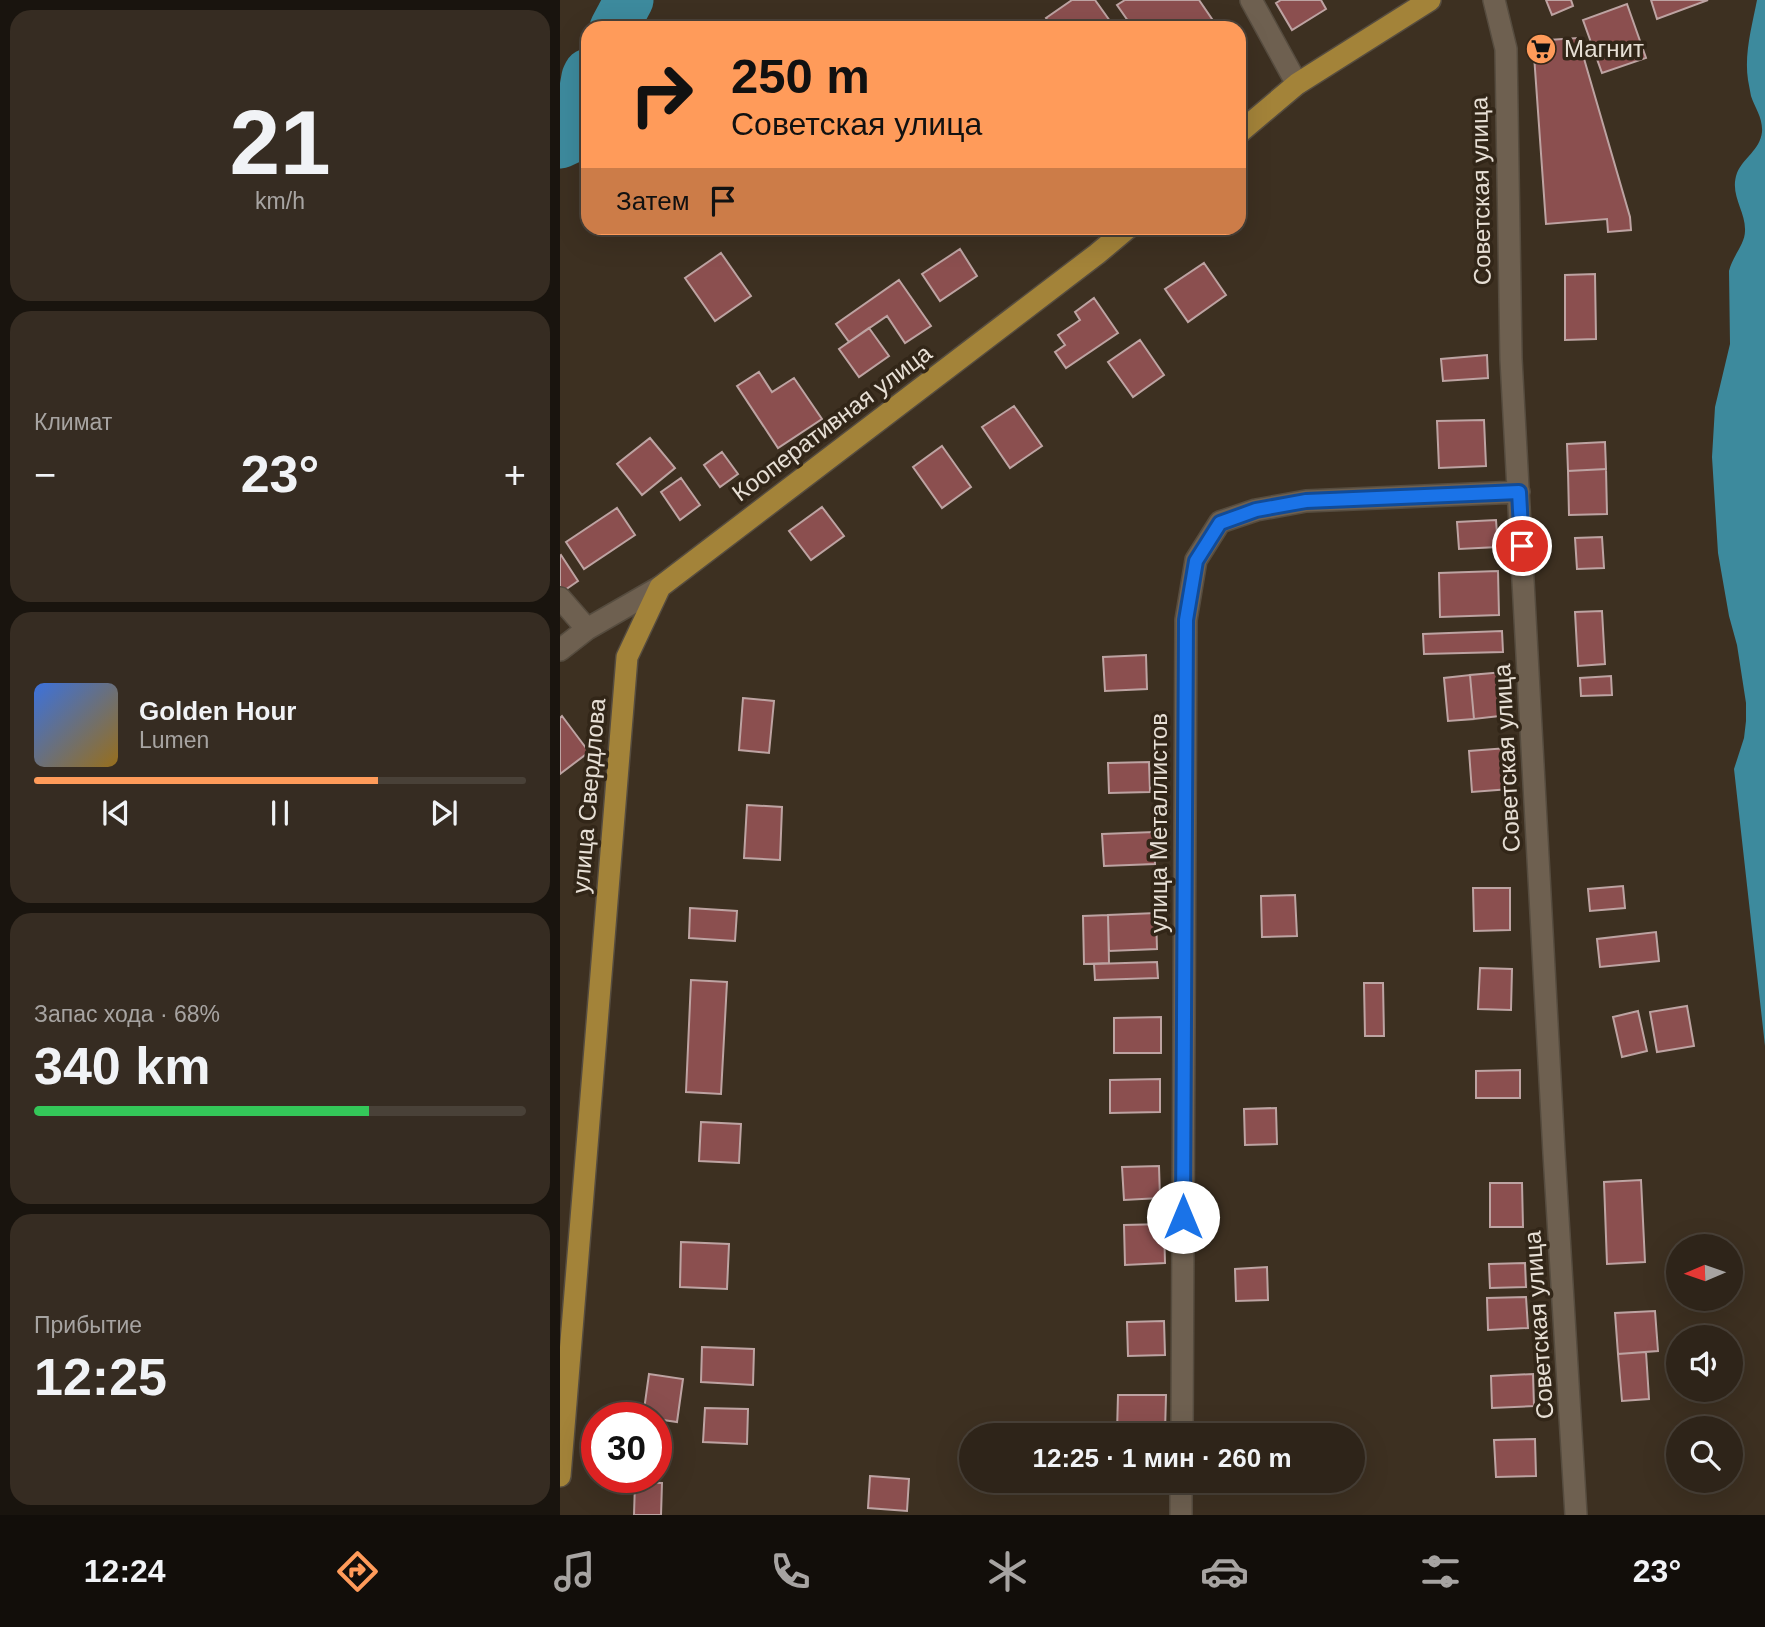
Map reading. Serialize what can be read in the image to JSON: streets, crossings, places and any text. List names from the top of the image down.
{
  "streets": {
    "main road": ["Кооперативная улица", "улица Свердлова"],
    "street": ["Советская улица", "улица Металлистов"]
  },
  "crossings": [
    ["Советская улица", "улица Металлистов"],
    ["Кооперативная улица", "улица Свердлова"]
  ],
  "places": {
    "supermarket": ["Магнит"]
  },
  "north": "left",
  "page": {
    "tile": [
      ["21", "km/h"],
      "Климат",
      ["Запас хода · 68%", "340 km"],
      ["Прибытие", "12:25"]
    ],
    "turn": ["250 m", "Советская улица"],
    "then": "Затем",
    "heat": ["−", "23°", "+"],
    "song": ["Golden Hour", "Lumen"],
    "limit": "30",
    "trip": "12:25 · 1 мин · 260 m",
    "tabs": ["12:24", "23°"]
  }
}
